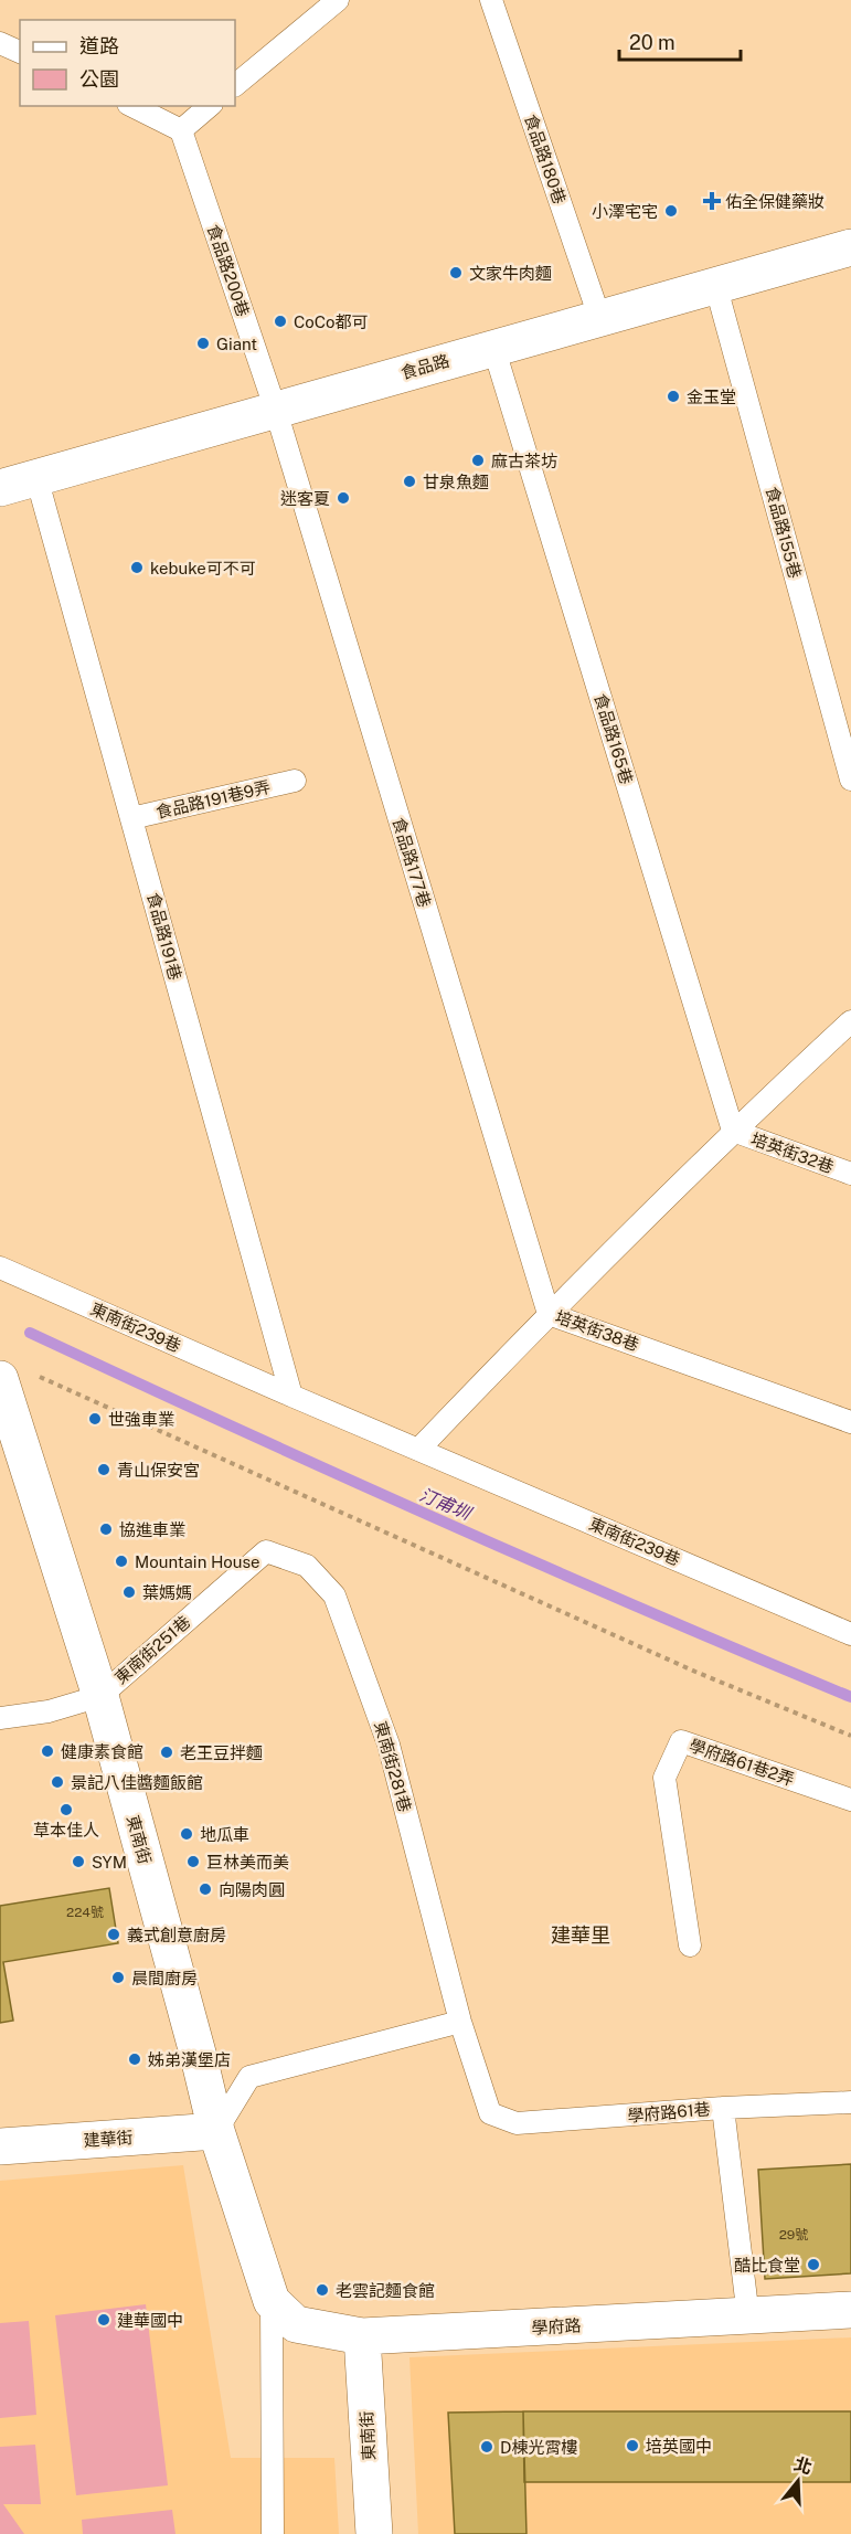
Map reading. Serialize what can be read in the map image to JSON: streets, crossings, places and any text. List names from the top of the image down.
{
  "streets": {
    "street": [
      "食品路",
      "東南街",
      "建華街",
      "學府路"
    ],
    "lane": [
      "食品路180巷",
      "食品路200巷",
      "食品路155巷",
      "食品路165巷",
      "食品路191巷9弄",
      "食品路177巷",
      "食品路191巷",
      "培英街32巷",
      "東南街239巷",
      "培英街38巷",
      "東南街251巷",
      "學府路61巷2弄",
      "東南街281巷",
      "學府路61巷"
    ]
  },
  "crossings": [
    ["食品路180巷", "食品路"],
    ["食品路200巷", "食品路"],
    ["食品路200巷", "食品路177巷"],
    ["食品路", "食品路155巷"],
    ["食品路", "食品路165巷"],
    ["食品路", "食品路177巷"],
    ["食品路", "食品路191巷"],
    ["食品路165巷", "培英街32巷"],
    ["食品路165巷", "培英街38巷"],
    ["食品路191巷9弄", "食品路191巷"],
    ["食品路177巷", "培英街38巷"],
    ["食品路191巷", "東南街239巷"],
    ["培英街32巷", "培英街38巷"],
    ["東南街251巷", "東南街281巷"],
    ["東南街251巷", "東南街"],
    ["東南街281巷", "學府路61巷"],
    ["東南街", "建華街"],
    ["東南街", "學府路"]
  ],
  "districts": ["建華里"],
  "water": ["汀甫圳"],
  "places": {
    "health": ["佑全保健藥妝"],
    "other": [
      "小澤宅宅",
      "文家牛肉麵",
      "CoCo都可",
      "Giant",
      "金玉堂",
      "麻古茶坊",
      "甘泉魚麵",
      "迷客夏",
      "kebuke可不可",
      "世強車業",
      "青山保安宮",
      "協進車業",
      "Mountain House",
      "葉媽媽",
      "健康素食館",
      "老王豆拌麵",
      "景記八佳醬麵飯館",
      "草本佳人",
      "地瓜車",
      "SYM",
      "巨林美而美",
      "向陽肉圓",
      "義式創意廚房",
      "晨間廚房",
      "姊弟漢堡店",
      "酷比食堂",
      "老雲記麵食館",
      "建華國中",
      "培英國中",
      "D棟光霄樓"
    ]
  },
  "house_numbers": ["224號", "29號"],
  "legend": ["道路", "公園"],
  "scale_bar": "20 m",
  "north": "top"
}
